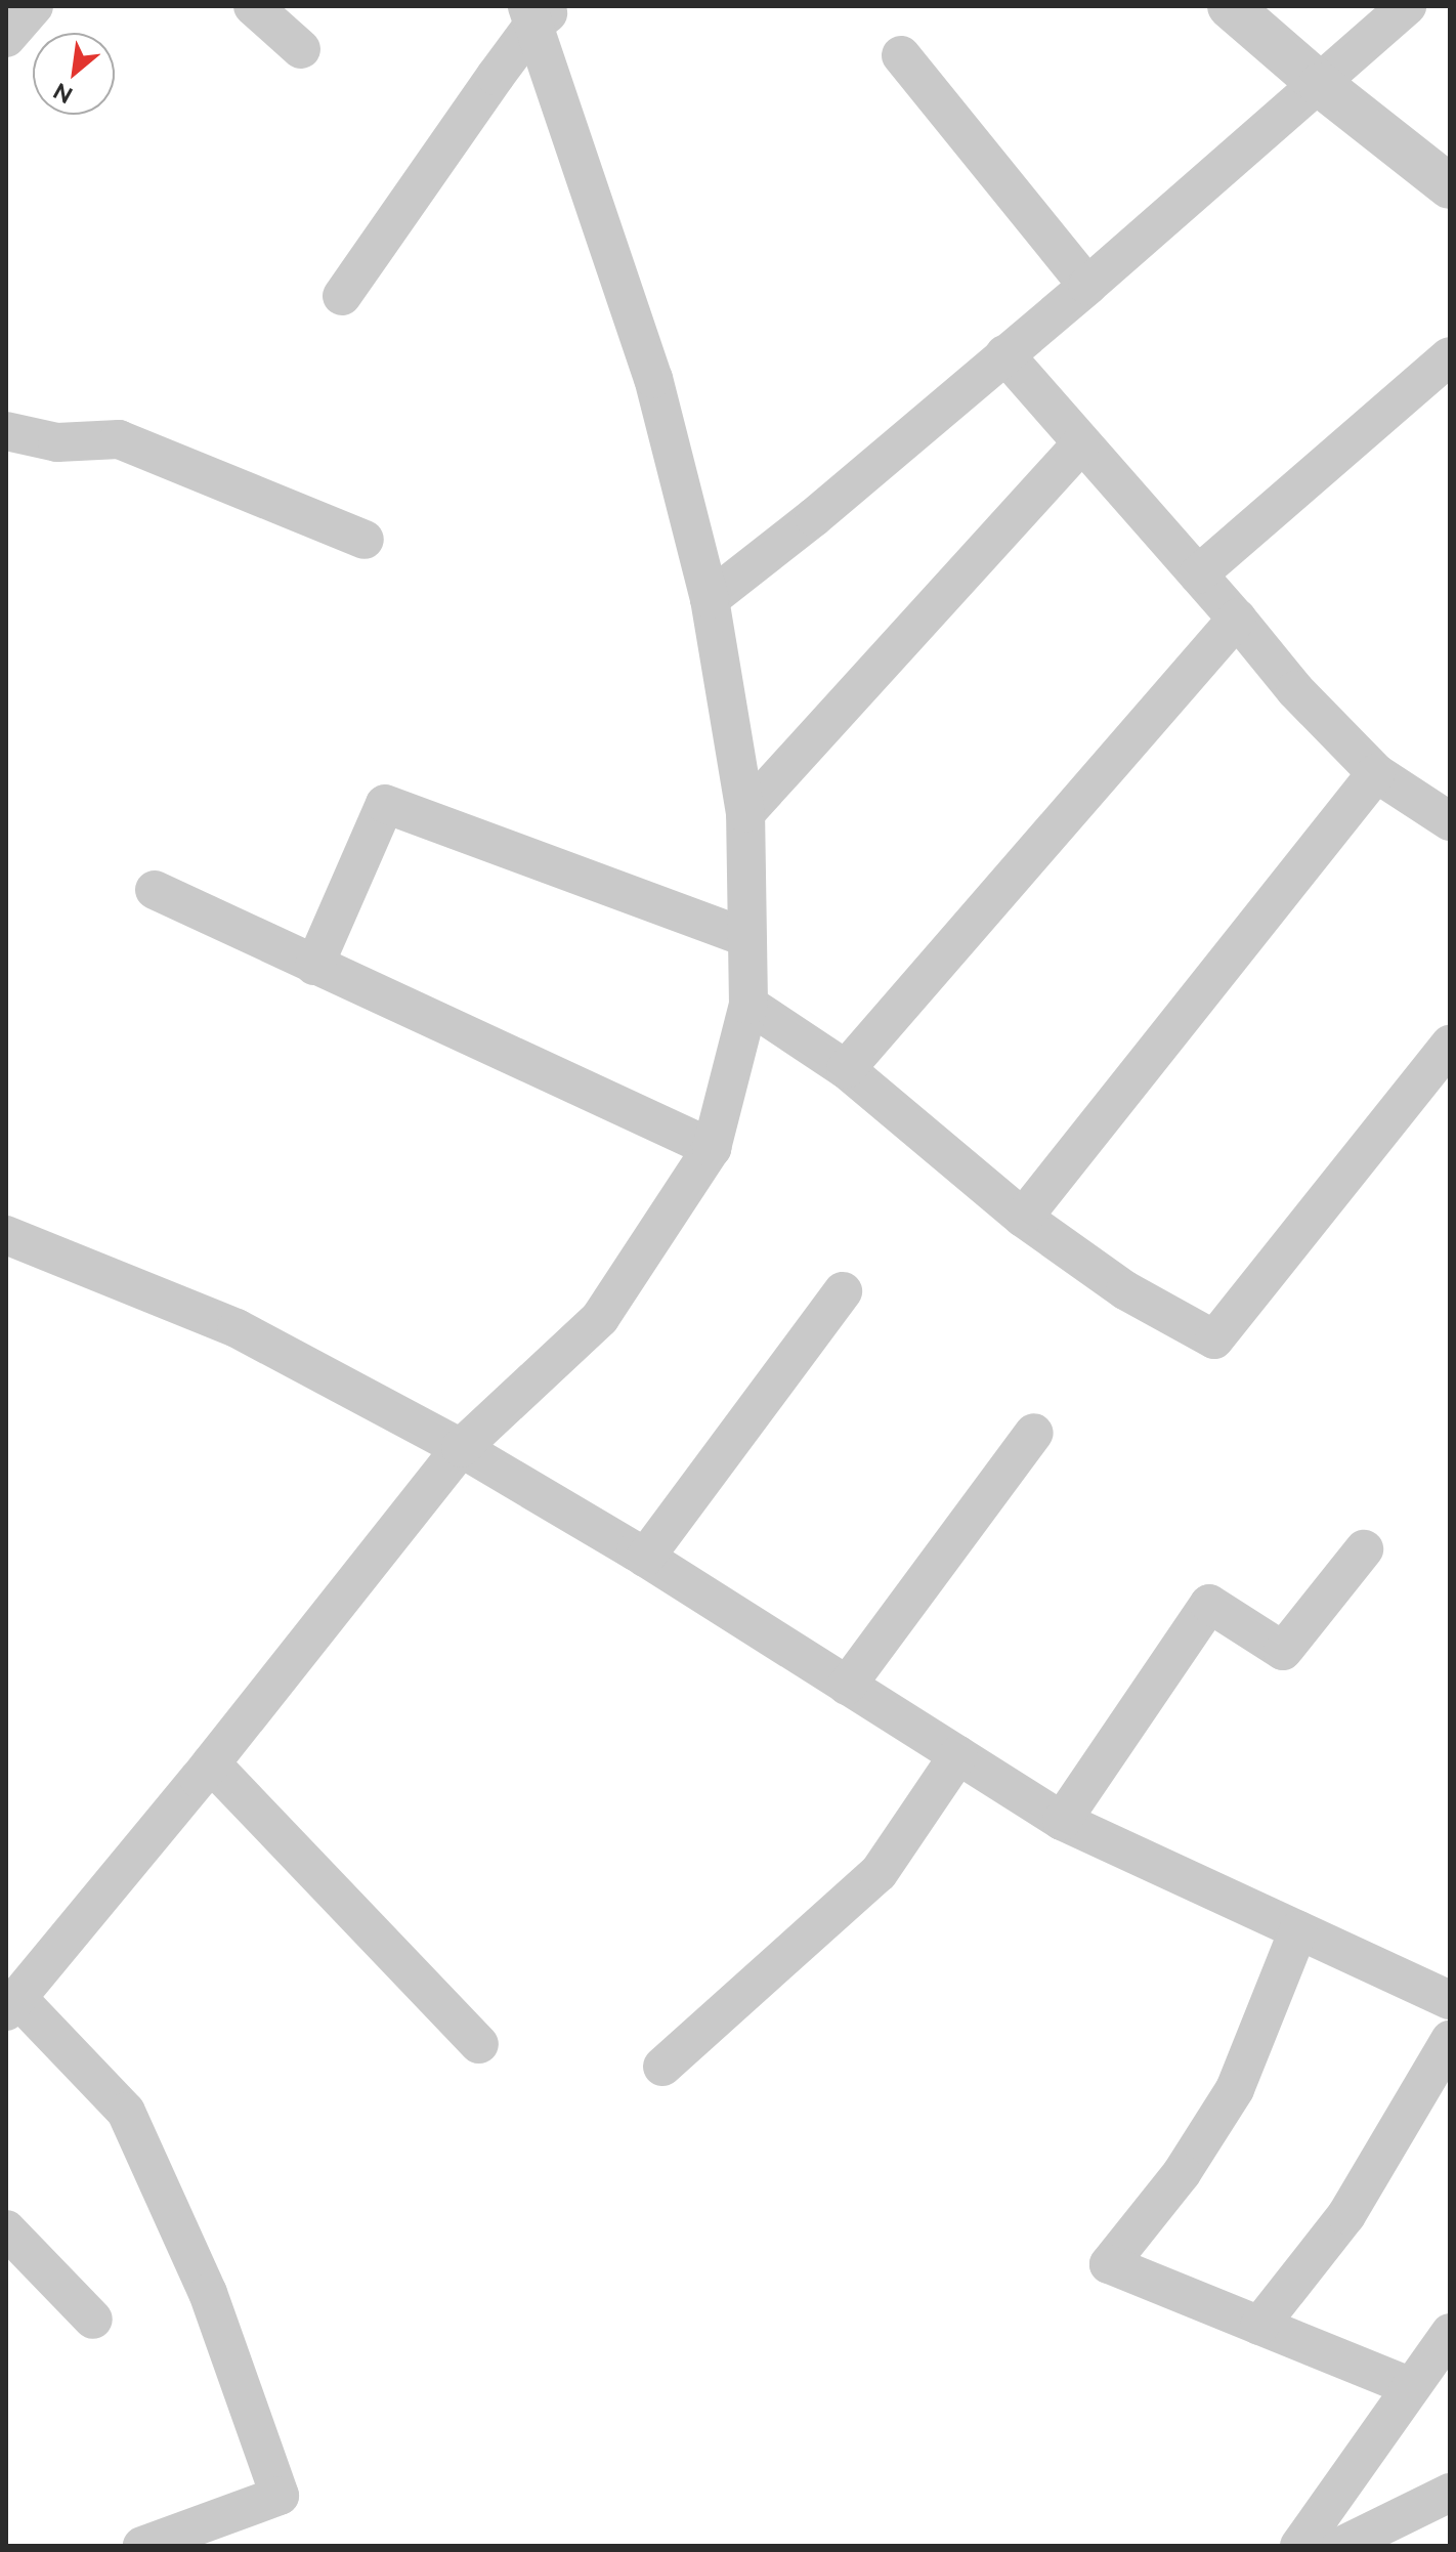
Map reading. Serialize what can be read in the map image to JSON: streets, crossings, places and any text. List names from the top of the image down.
{
  "north": "bottom left"
}
